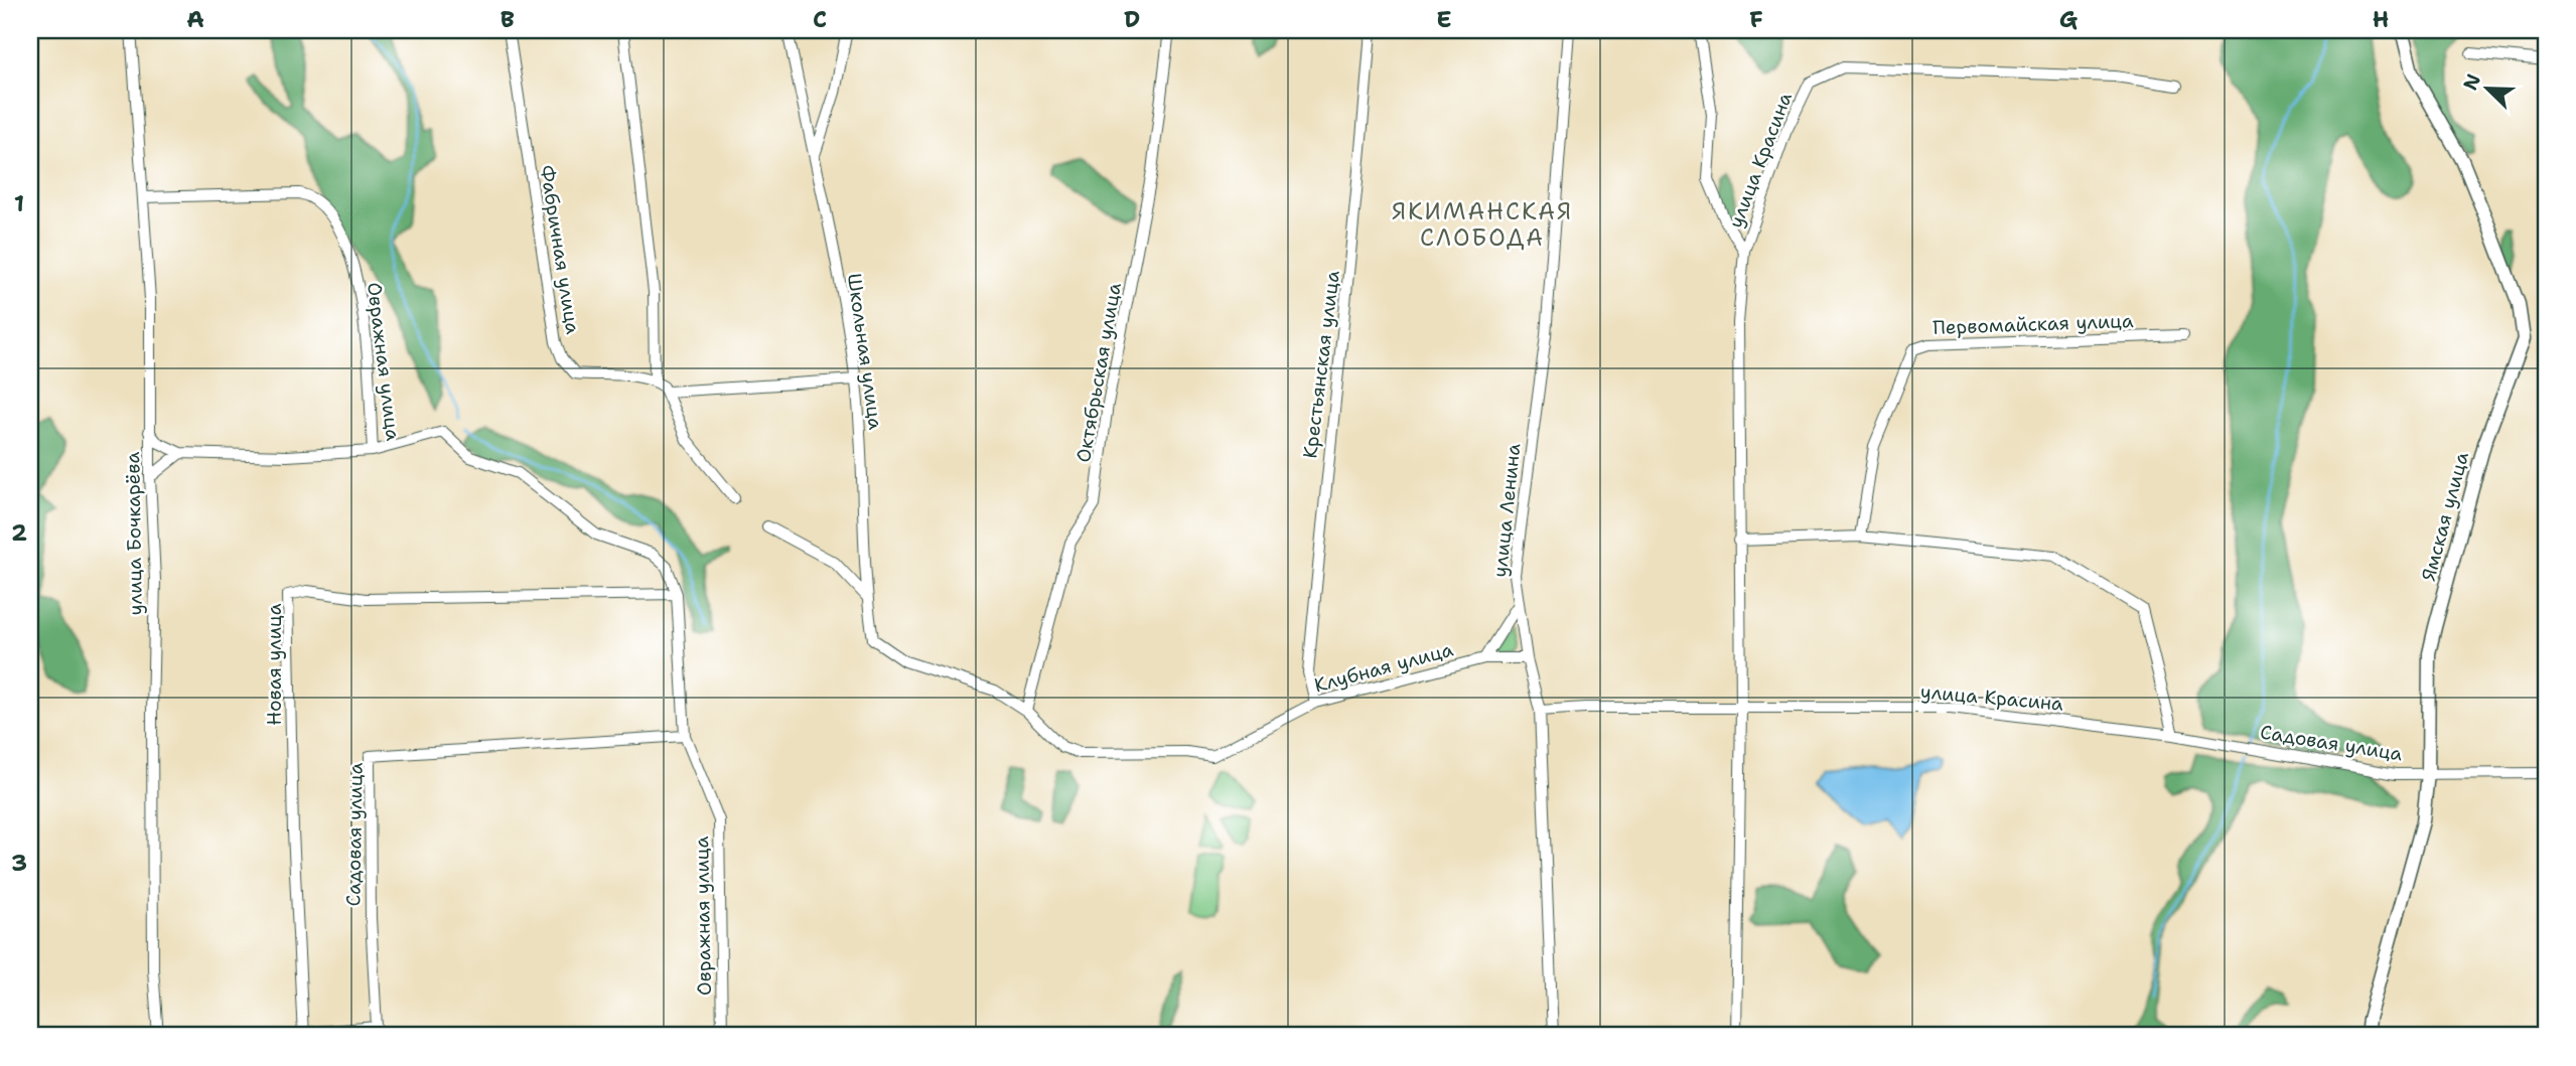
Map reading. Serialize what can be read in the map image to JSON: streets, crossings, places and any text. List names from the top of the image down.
{
  "streets": {
    "street": [
      "улица Красина",
      "Фабричная улица",
      "Первомайская улица",
      "Школьная улица",
      "Овражная улица",
      "Крестьянская улица",
      "Октябрьская улица",
      "улица Ленина",
      "Ямская улица",
      "улица Бочкарёва",
      "Новая улица",
      "Клубная улица",
      "Садовая улица"
    ]
  },
  "crossings": [
    ["улица Красина", "улица Ленина"],
    ["улица Красина", "Садовая улица"],
    ["Школьная улица", "Клубная улица"],
    ["Овражная улица", "улица Бочкарёва"],
    ["Овражная улица", "Новая улица"],
    ["Овражная улица", "Садовая улица"],
    ["Крестьянская улица", "Клубная улица"],
    ["Октябрьская улица", "Клубная улица"],
    ["улица Ленина", "Клубная улица"],
    ["Ямская улица", "Садовая улица"],
    ["Новая улица", "Садовая улица"]
  ],
  "districts": ["ЯКИМАНСКАЯ СЛОБОДА"],
  "north": "top left",
  "grid": {
    "columns": [
      "A",
      "B",
      "C",
      "D",
      "E",
      "F",
      "G",
      "H"
    ],
    "rows": ["1", "2", "3"]
  }
}
